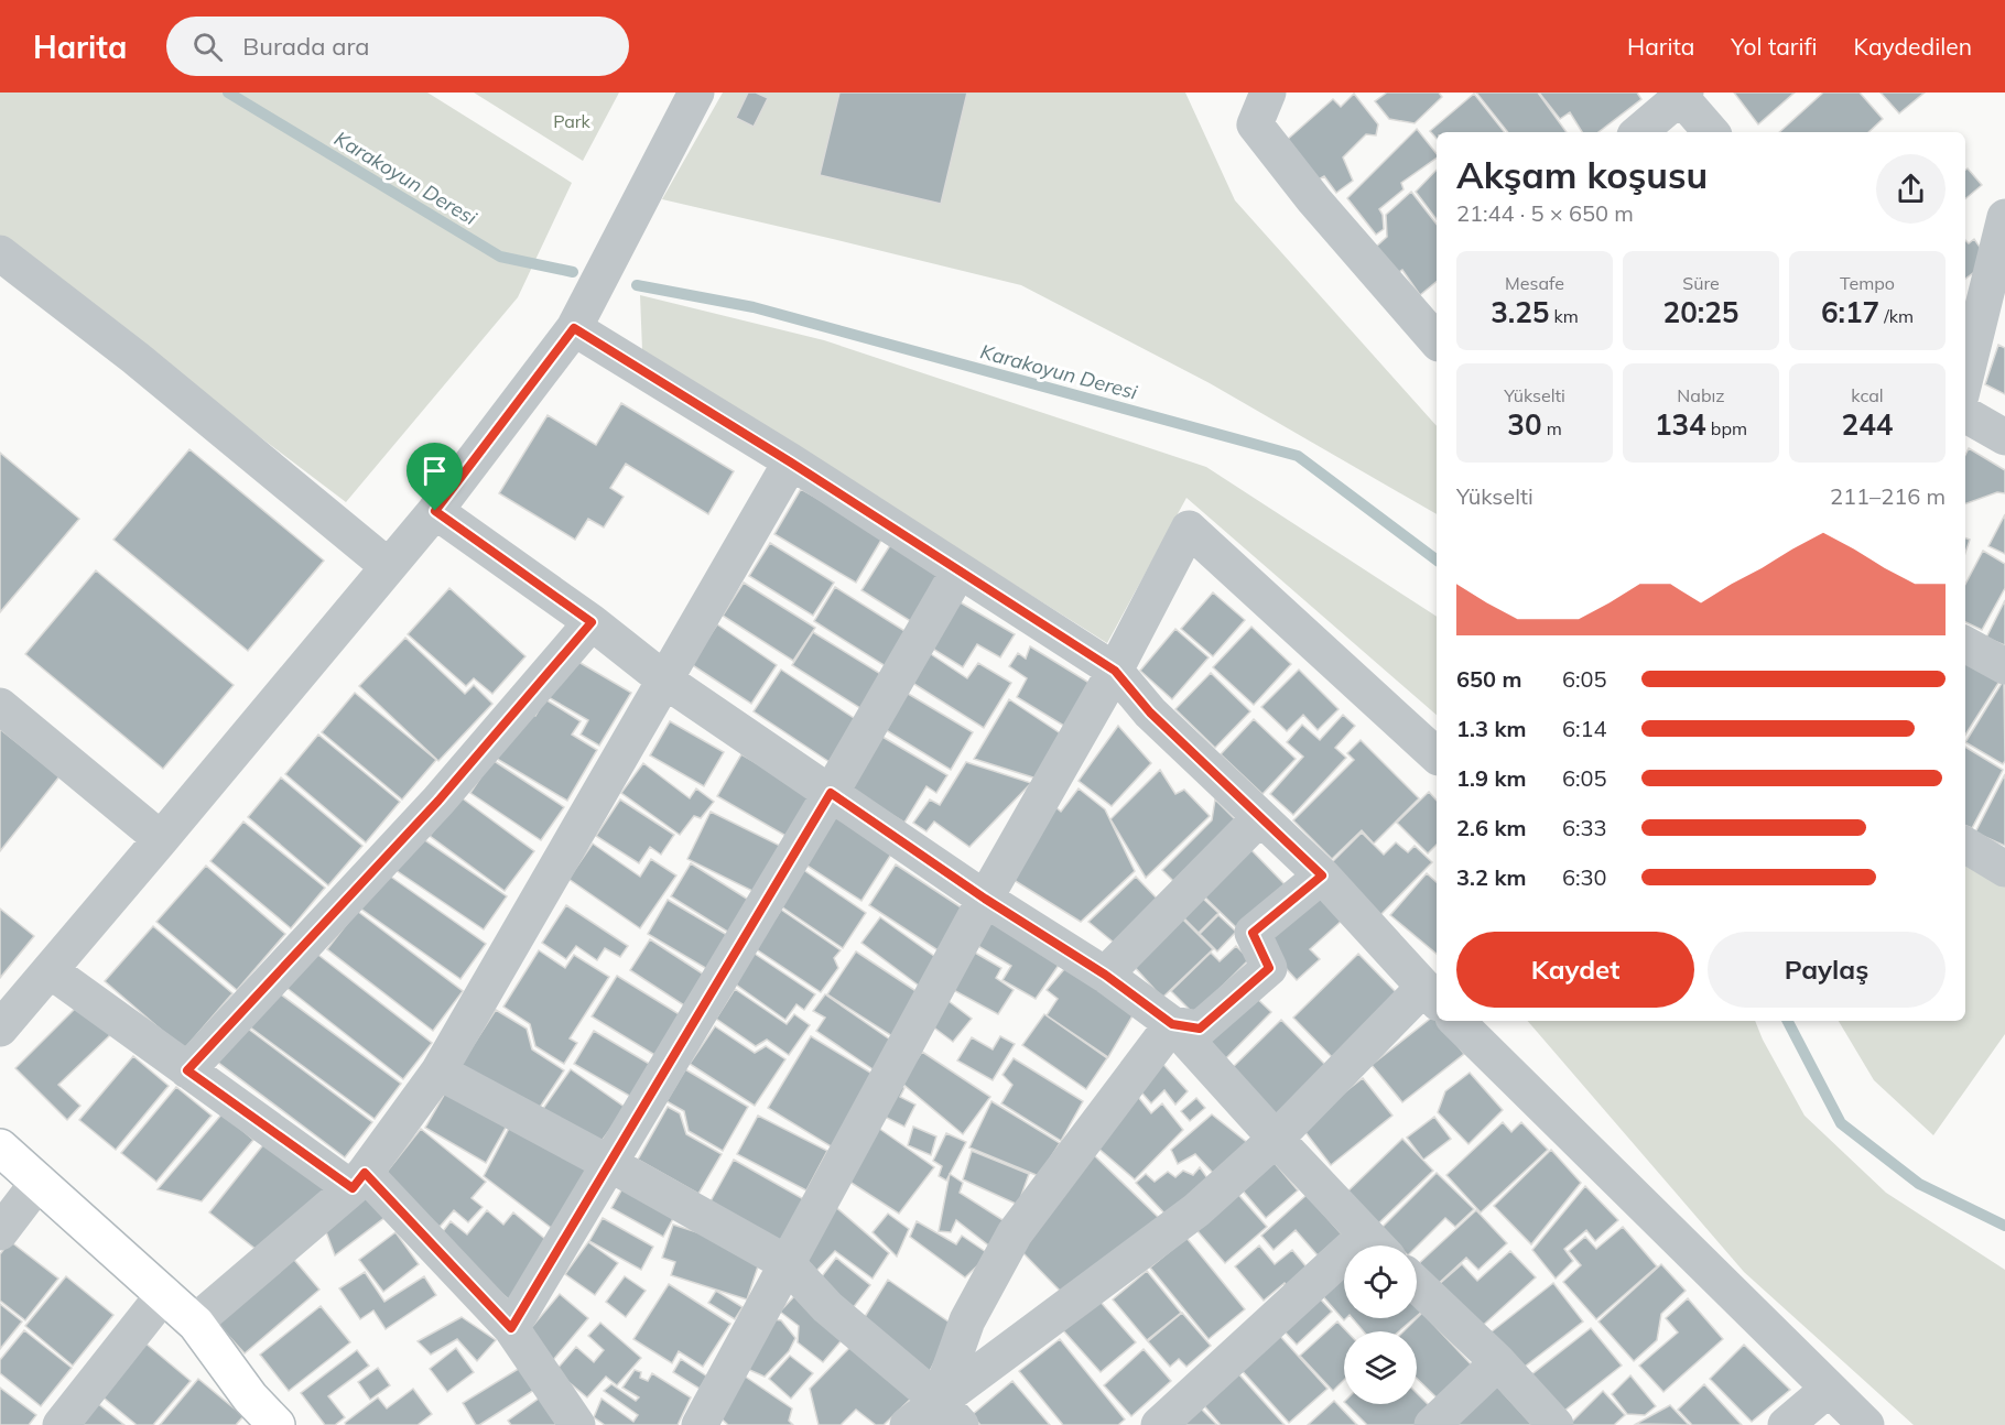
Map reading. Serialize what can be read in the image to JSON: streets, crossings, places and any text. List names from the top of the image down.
{
  "water": ["Karakoyun Deresi"],
  "parks": ["Park"],
  "page": {
    "header": "Harita",
    "search": "Burada ara",
    "nav": ["Harita", "Yol tarifi", "Kaydedilen"],
    "heading": ["Akşam koşusu", "21:44 · 5 × 650 m"],
    "stats": [
      ["Mesafe", "3.25 km"],
      ["Süre", "20:25"],
      ["Tempo", "6:17 /km"],
      ["Yükselti", "30 m"],
      ["Nabız", "134 bpm"],
      ["kcal", "244"]
    ],
    "chart": ["Yükselti", "211–216 m"],
    "list": [
      {
        "name": "650 m",
        "note": "6:05"
      },
      {
        "name": "1.3 km",
        "note": "6:14"
      },
      {
        "name": "1.9 km",
        "note": "6:05"
      },
      {
        "name": "2.6 km",
        "note": "6:33"
      },
      {
        "name": "3.2 km",
        "note": "6:30"
      }
    ],
    "buttons": ["Kaydet", "Paylaş"]
  }
}
